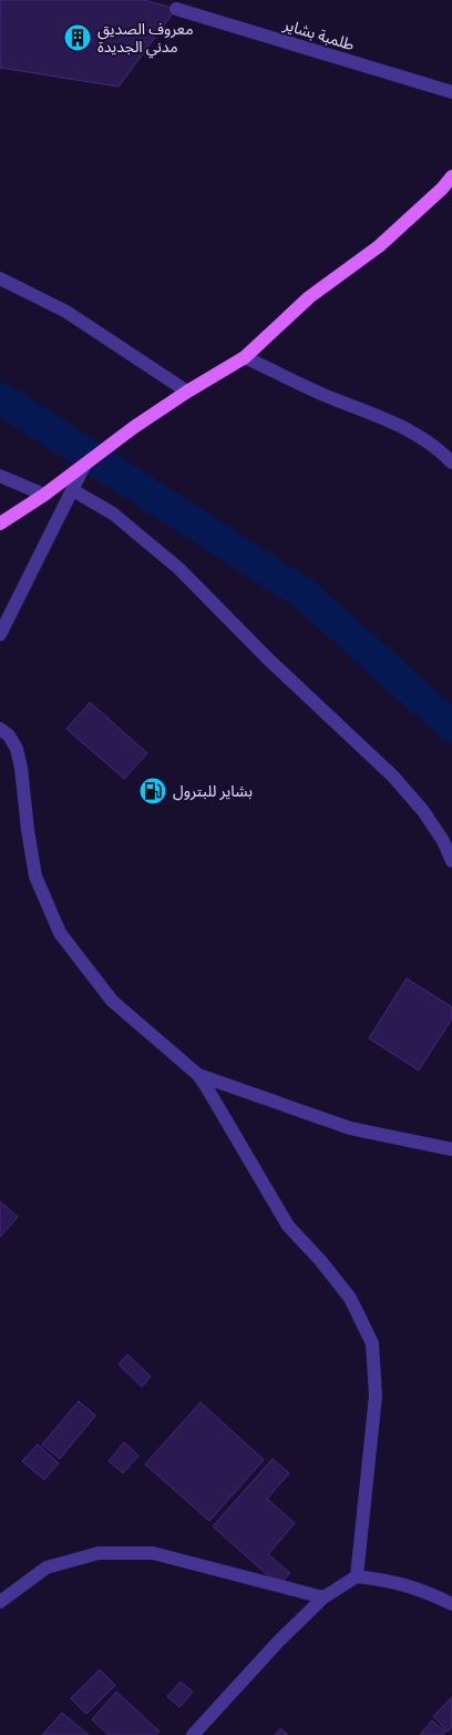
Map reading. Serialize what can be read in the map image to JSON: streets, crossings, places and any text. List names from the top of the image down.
{
  "streets": {
    "street": ["طلمبة بشاير"]
  },
  "places": {
    "building": ["معروف الصديق مدني الجديدة"],
    "fuel station": ["بشاير للبترول"]
  }
}
